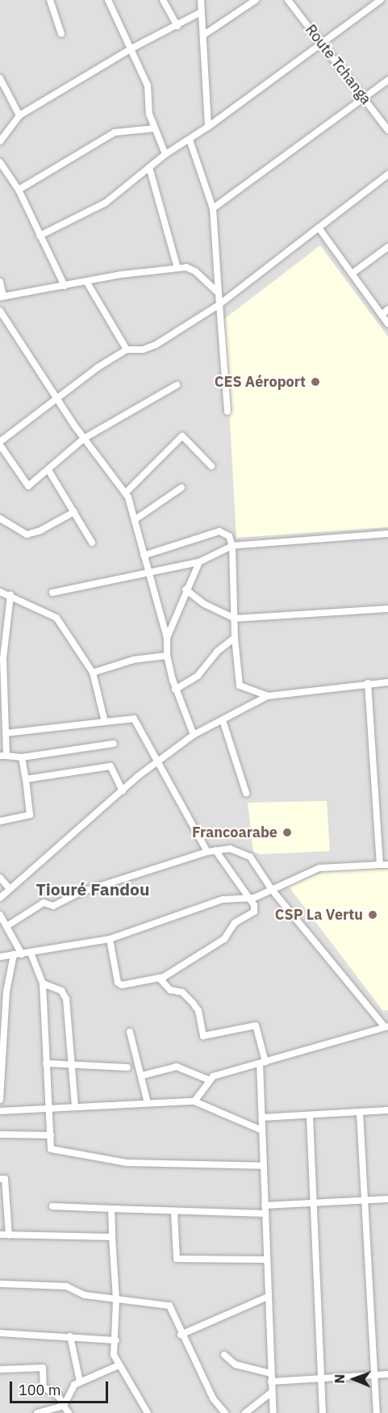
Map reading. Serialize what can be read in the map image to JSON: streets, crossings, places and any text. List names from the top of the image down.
{
  "streets": {
    "street": ["Route Tchanga"]
  },
  "districts": ["Tiouré Fandou"],
  "places": ["CES Aéroport", "Francoarabe", "CSP La Vertu"],
  "scale_bar": "100 m",
  "north": "left"
}
